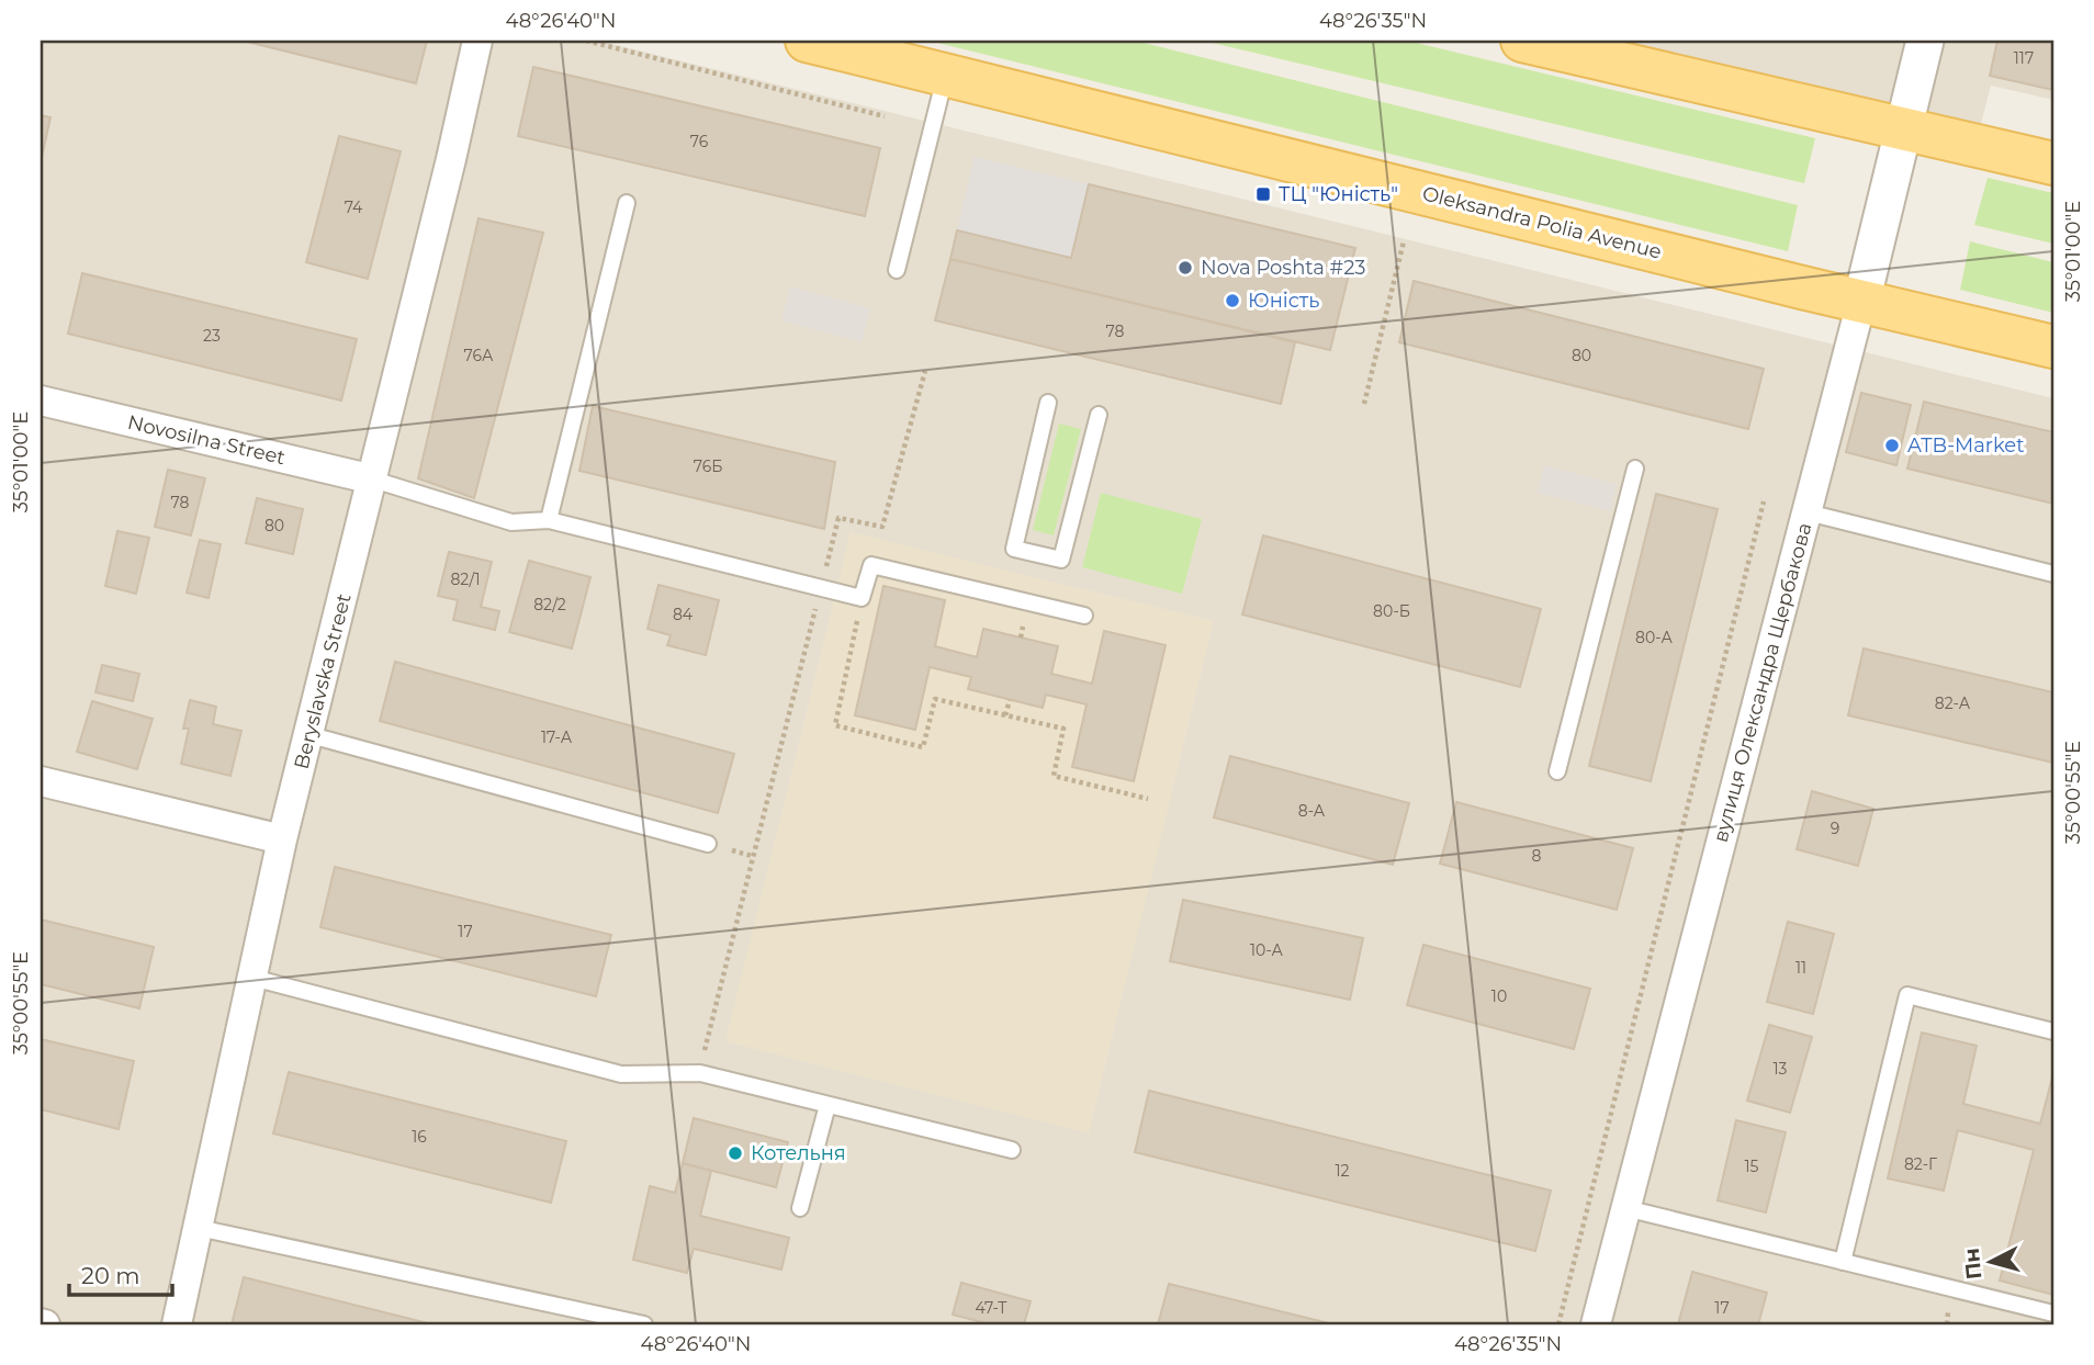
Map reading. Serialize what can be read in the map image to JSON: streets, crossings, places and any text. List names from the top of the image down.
{
  "streets": {
    "main road": ["Oleksandra Polia Avenue"],
    "street": ["Novosilna Street", "Beryslavska Street", "вулиця Олександра Щербакова"]
  },
  "crossings": [
    ["Oleksandra Polia Avenue", "вулиця Олександра Щербакова"],
    ["Novosilna Street", "Beryslavska Street"]
  ],
  "places": {
    "transit": ["ТЦ \"Юність\""],
    "other": [
      "Nova Poshta #23",
      "Юність",
      "ATB-Market",
      "Котельня"
    ]
  },
  "house_numbers": [
    "117",
    "76",
    "74",
    "78",
    "23",
    "76А",
    "80",
    "76Б",
    "78",
    "80",
    "82/1",
    "82/2",
    "80-Б",
    "84",
    "80-А",
    "82-А",
    "17-А",
    "8-А",
    "9",
    "8",
    "17",
    "10-А",
    "11",
    "10",
    "13",
    "16",
    "82-Г",
    "15",
    "12",
    "47-Т",
    "17"
  ],
  "scale_bar": "20 m",
  "north": "left",
  "coordinates": [
    "48°26'40\"N",
    "48°26'35\"N",
    "35°01'00\"E",
    "35°00'55\"E"
  ]
}
